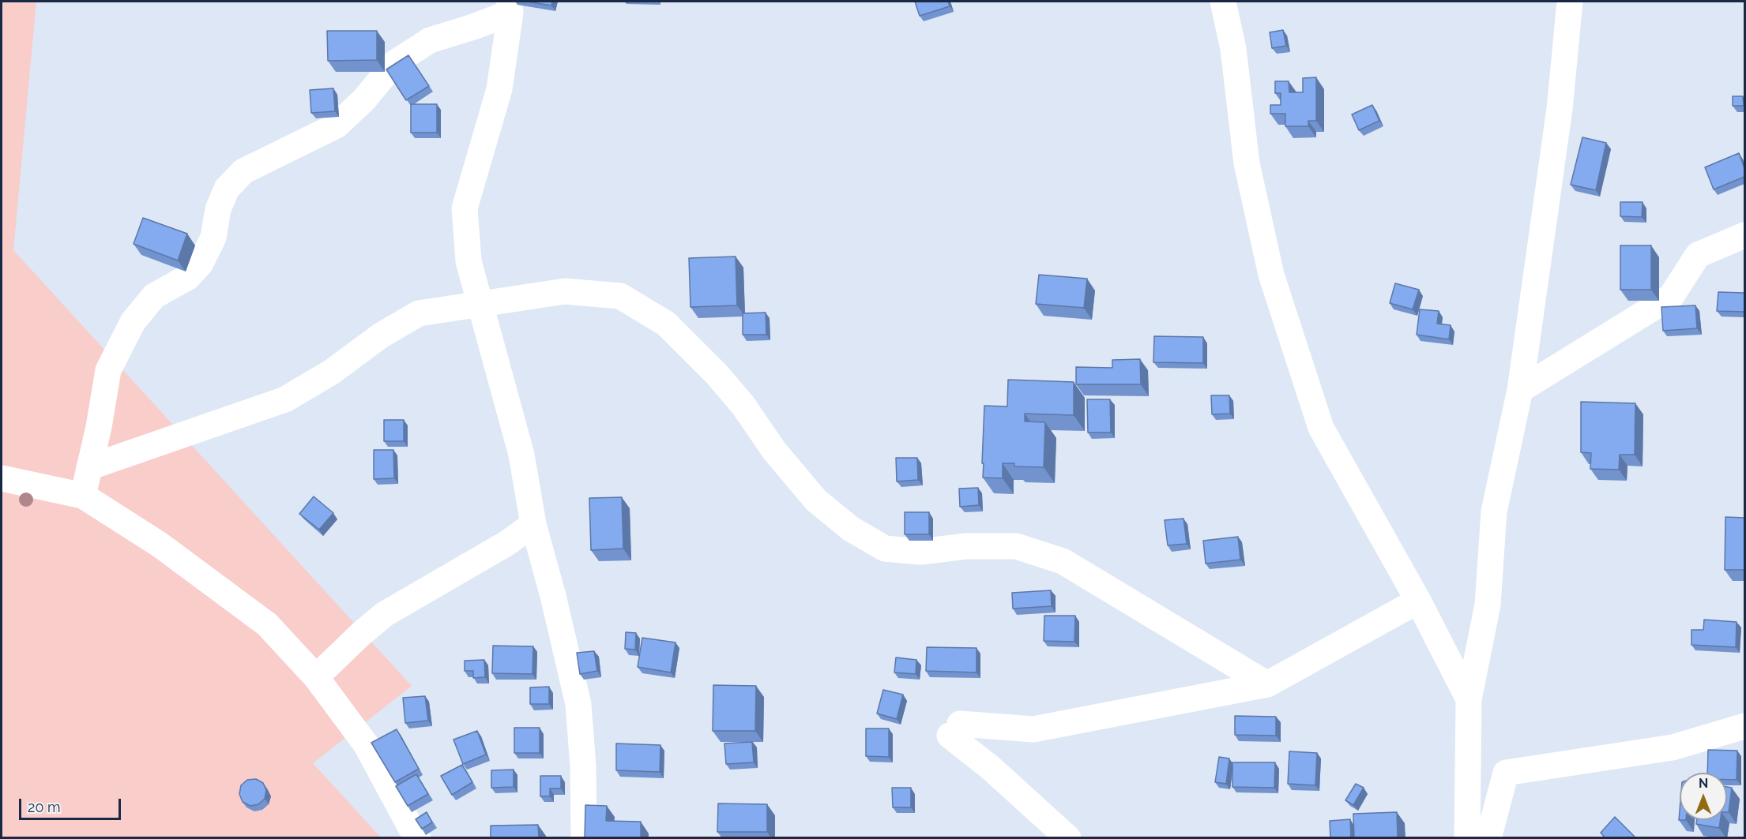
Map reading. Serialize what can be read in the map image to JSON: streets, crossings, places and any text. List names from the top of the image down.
{
  "scale_bar": "20 m",
  "north": "top"
}
